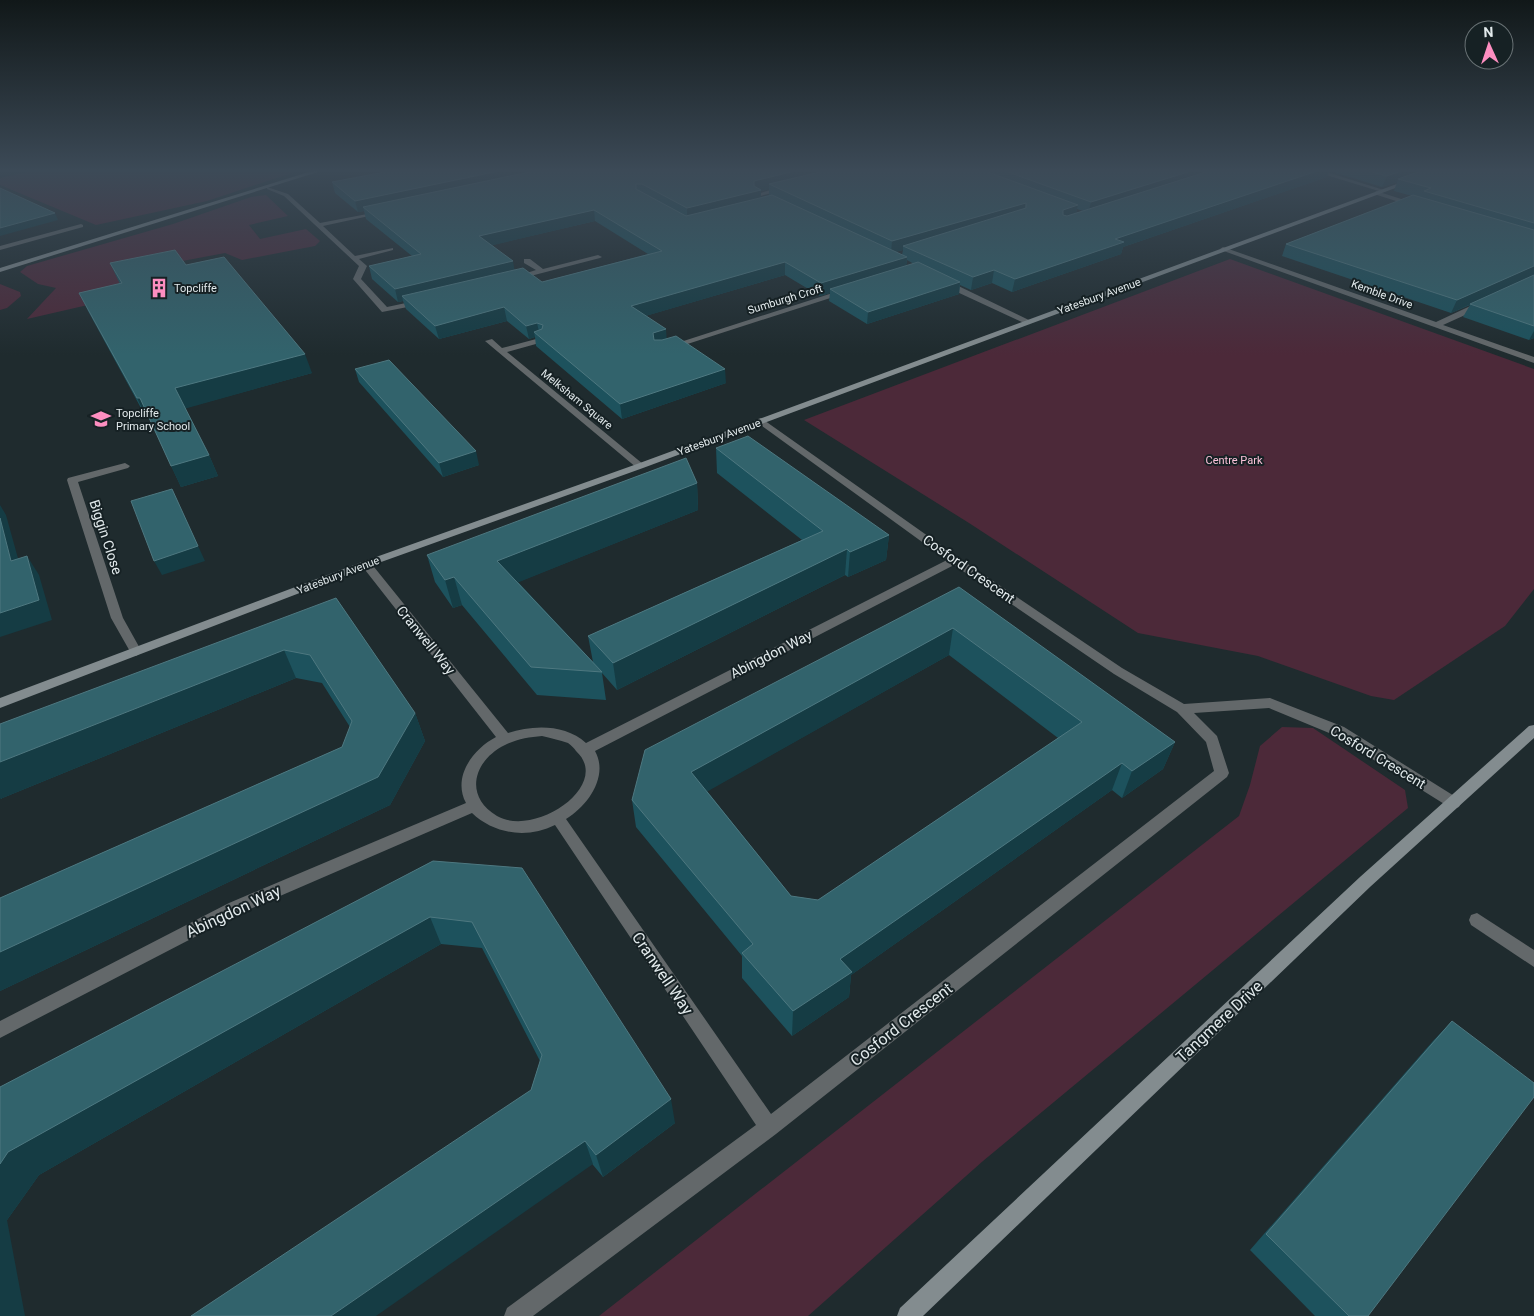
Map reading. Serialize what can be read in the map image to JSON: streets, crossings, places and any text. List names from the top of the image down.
{
  "streets": {
    "street": [
      "Kemble Drive",
      "Yatesbury Avenue",
      "Sumburgh Croft",
      "Melksham Square",
      "Biggin Close",
      "Cosford Crescent",
      "Cranwell Way",
      "Abingdon Way",
      "Tangmere Drive"
    ]
  },
  "crossings": [
    ["Kemble Drive", "Yatesbury Avenue"],
    ["Yatesbury Avenue", "Melksham Square"],
    ["Yatesbury Avenue", "Biggin Close"],
    ["Yatesbury Avenue", "Cosford Crescent"],
    ["Yatesbury Avenue", "Cranwell Way"],
    ["Cosford Crescent", "Cranwell Way"],
    ["Cosford Crescent", "Abingdon Way"],
    ["Cosford Crescent", "Tangmere Drive"],
    ["Cranwell Way", "Abingdon Way"]
  ],
  "parks": ["Centre Park"],
  "places": {
    "building": ["Topcliffe"],
    "school or university": ["Topcliffe Primary School"]
  },
  "north": "top"
}
